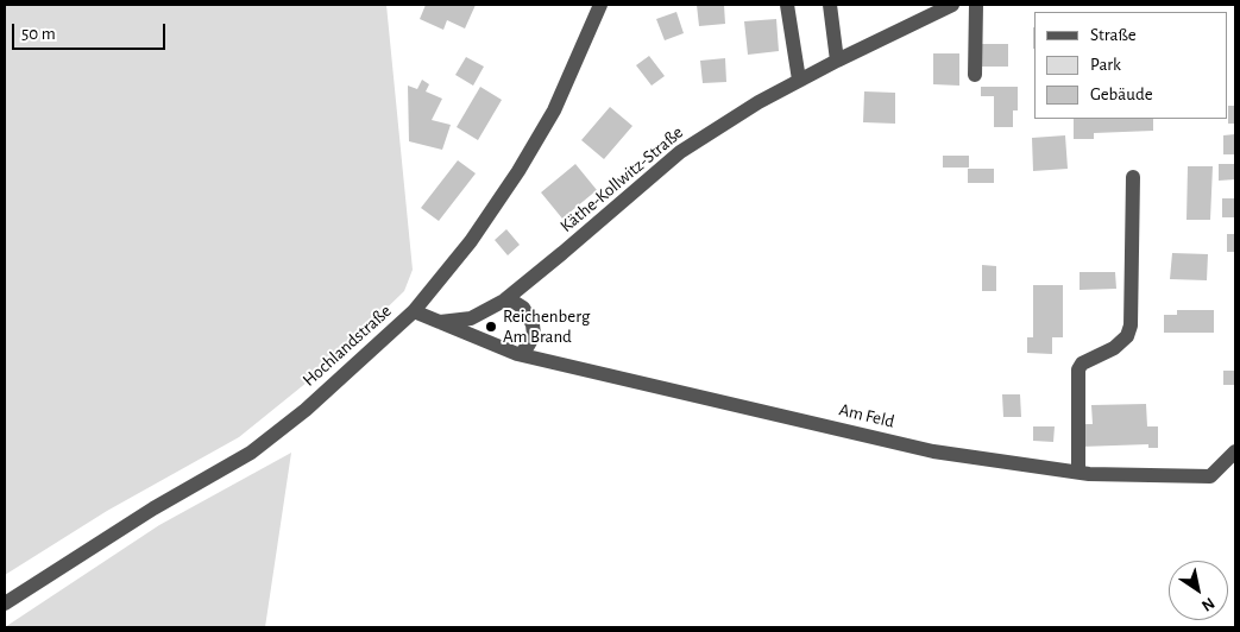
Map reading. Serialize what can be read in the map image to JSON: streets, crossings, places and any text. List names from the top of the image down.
{
  "streets": {
    "street": ["Käthe-Kollwitz-Straße", "Hochlandstraße", "Am Feld"]
  },
  "crossings": [
    ["Käthe-Kollwitz-Straße", "Am Feld"]
  ],
  "places": ["Reichenberg Am Brand"],
  "legend": ["Straße", "Park", "Gebäude"],
  "scale_bar": "50 m",
  "north": "bottom right"
}
